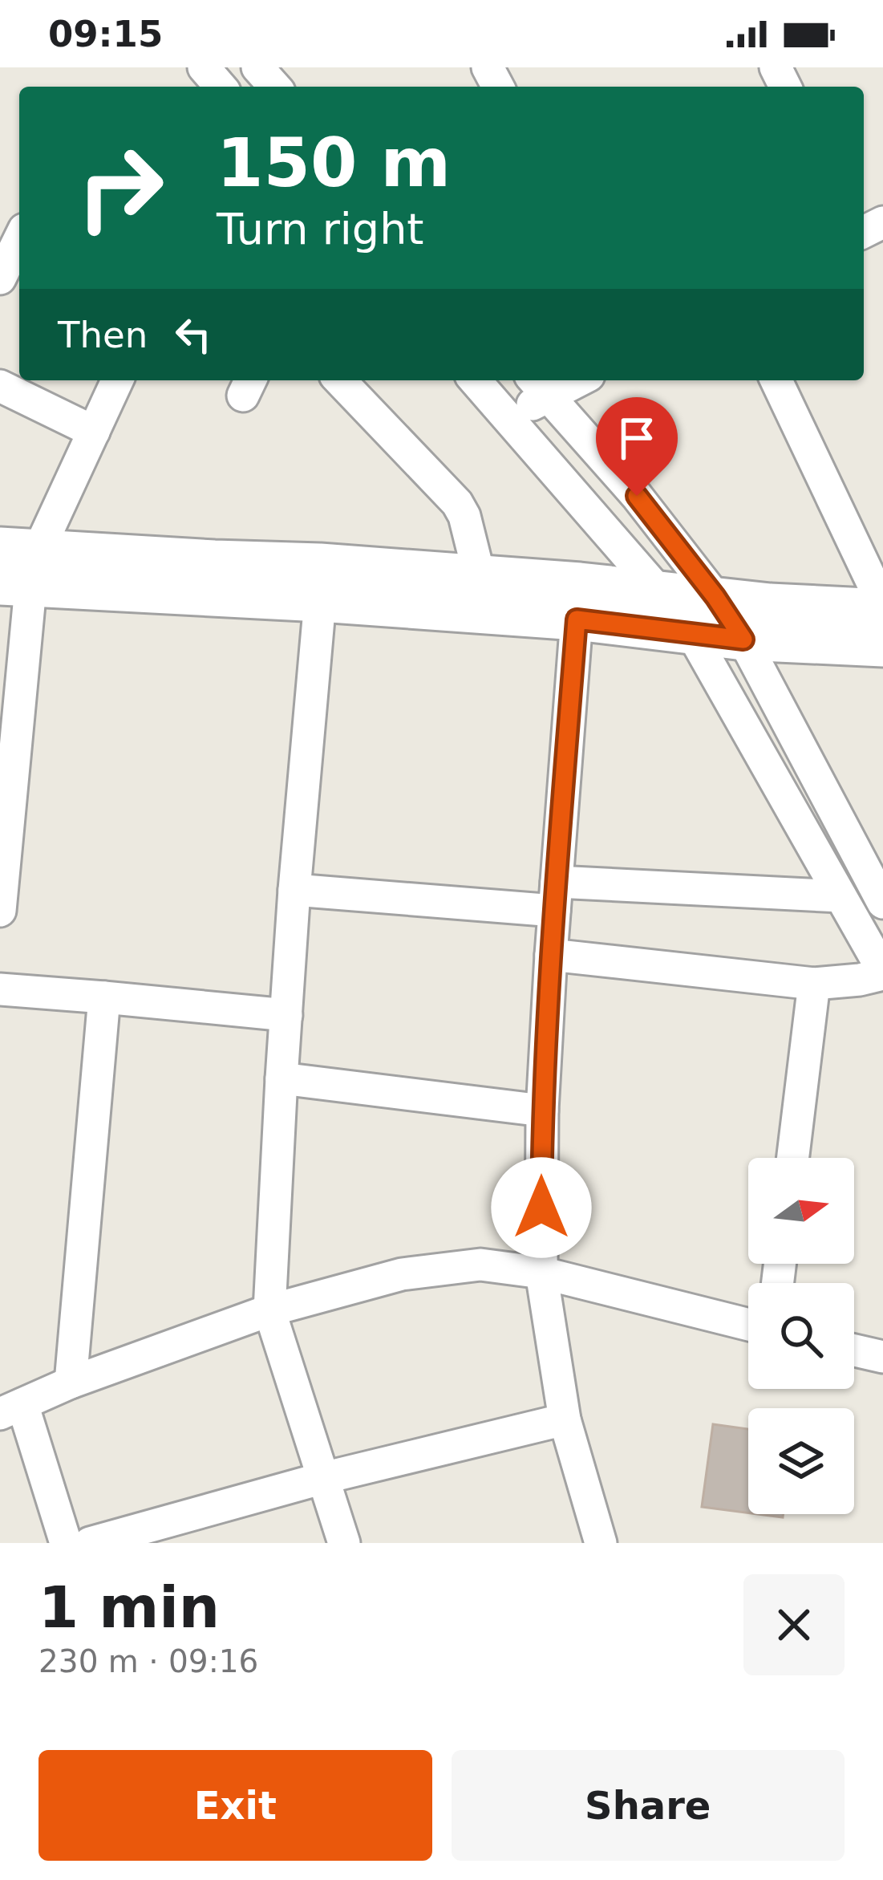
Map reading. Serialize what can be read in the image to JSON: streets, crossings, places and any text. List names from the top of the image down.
{
  "north": "right",
  "page": {
    "status": "09:15",
    "turn": ["150 m", "Turn right"],
    "then": "Then",
    "heading": ["1 min", "230 m · 09:16"],
    "buttons": ["Exit", "Share"]
  }
}
